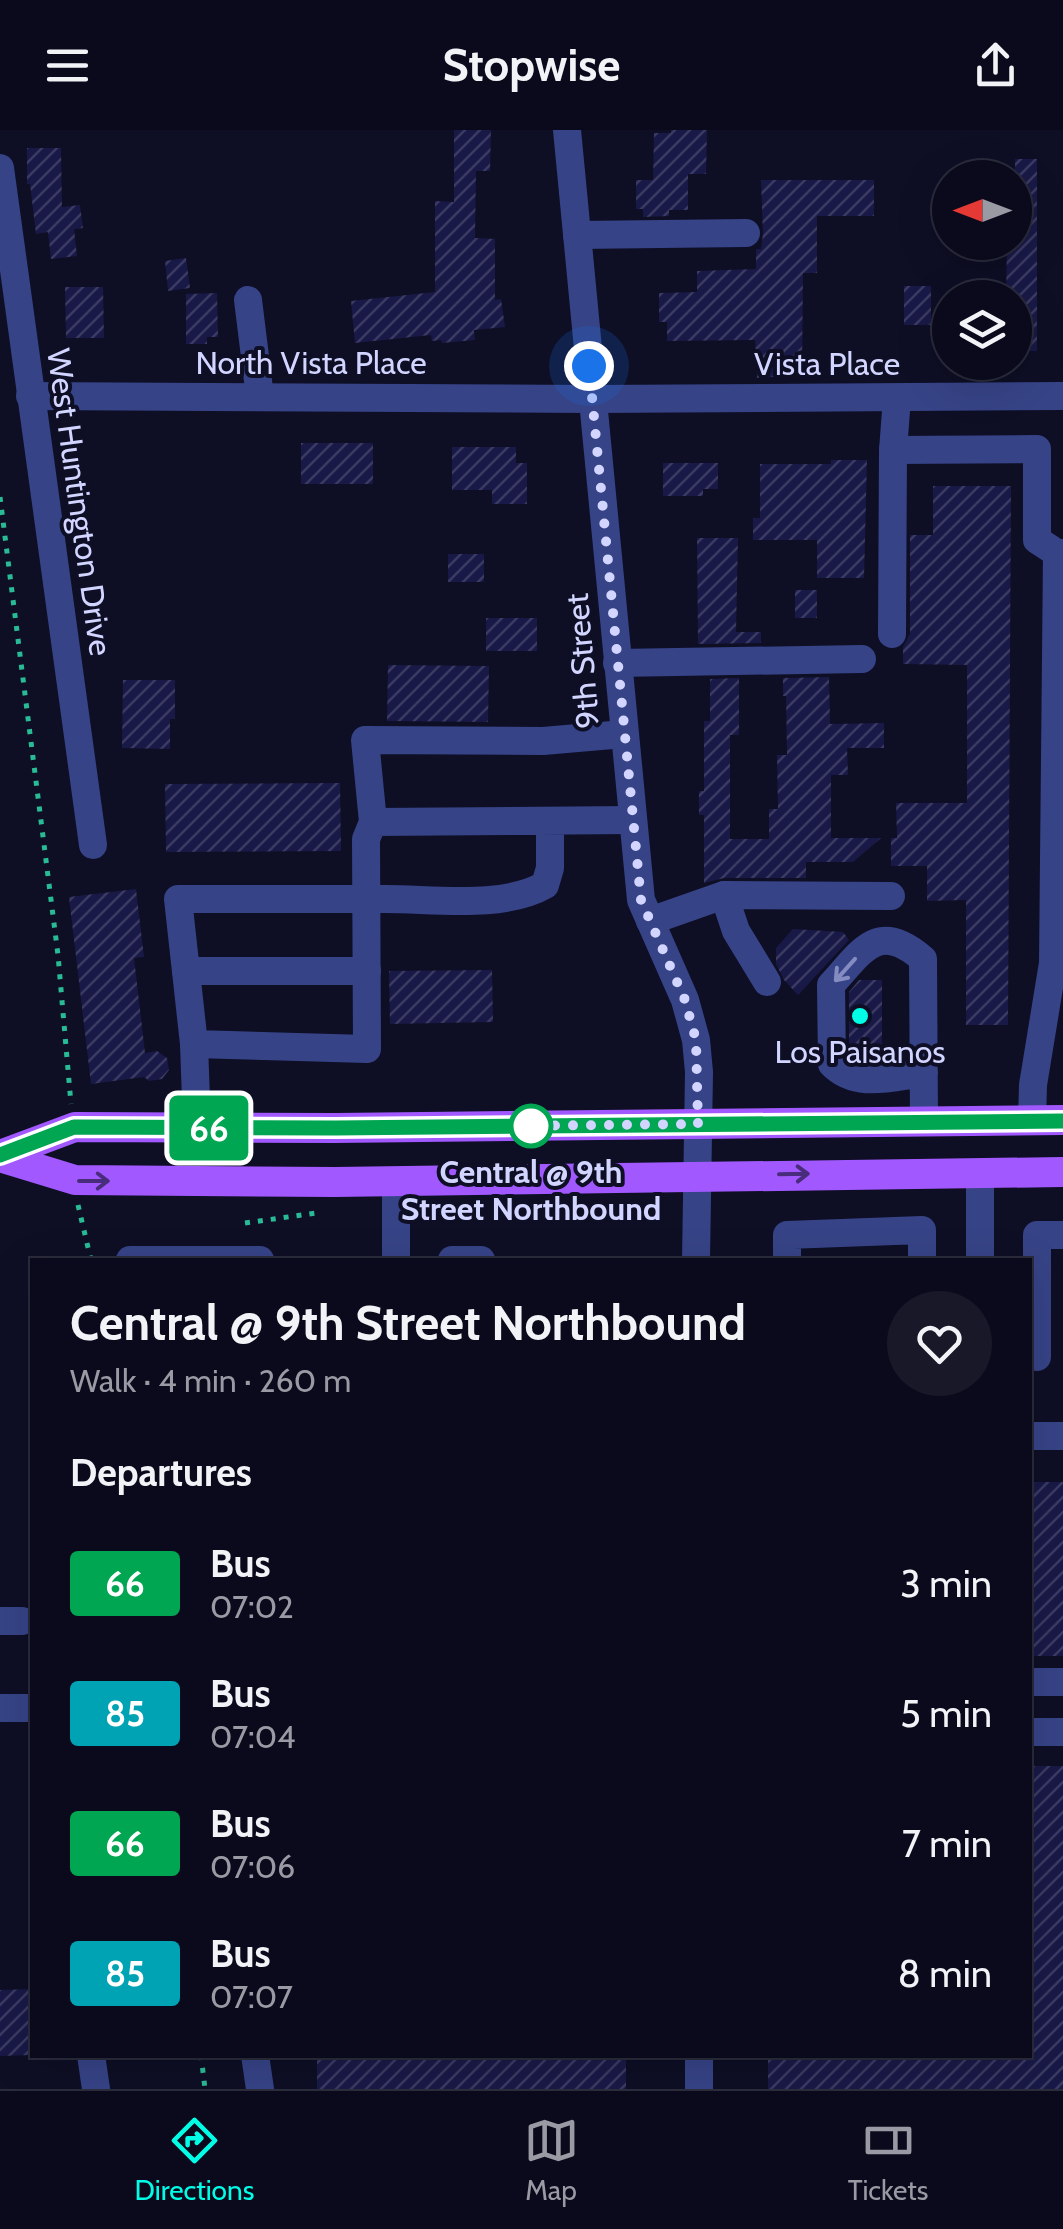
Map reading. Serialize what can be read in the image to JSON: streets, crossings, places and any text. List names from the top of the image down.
{
  "streets": {
    "street": [
      "North Vista Place",
      "Vista Place",
      "West Huntington Drive",
      "9th Street"
    ]
  },
  "crossings": [
    ["North Vista Place", "Vista Place"],
    ["North Vista Place", "West Huntington Drive"],
    ["North Vista Place", "9th Street"],
    ["Vista Place", "9th Street"]
  ],
  "places": ["Los Paisanos", "Central @ 9th Street Northbound"],
  "lines": ["bus line 66"],
  "north": "left",
  "page": {
    "header": "Stopwise",
    "on_map": "66",
    "heading": [
      ["Central @ 9th Street Northbound", "Walk · 4 min · 260 m"],
      "Departures"
    ],
    "list": [
      {
        "mark": "66",
        "name": "Bus",
        "note": "07:02",
        "value": "3 min"
      },
      {
        "mark": "85",
        "name": "Bus",
        "note": "07:04",
        "value": "5 min"
      },
      {
        "mark": "66",
        "name": "Bus",
        "note": "07:06",
        "value": "7 min"
      },
      {
        "mark": "85",
        "name": "Bus",
        "note": "07:07",
        "value": "8 min"
      }
    ],
    "tabs": ["Directions", "Map", "Tickets"]
  }
}
